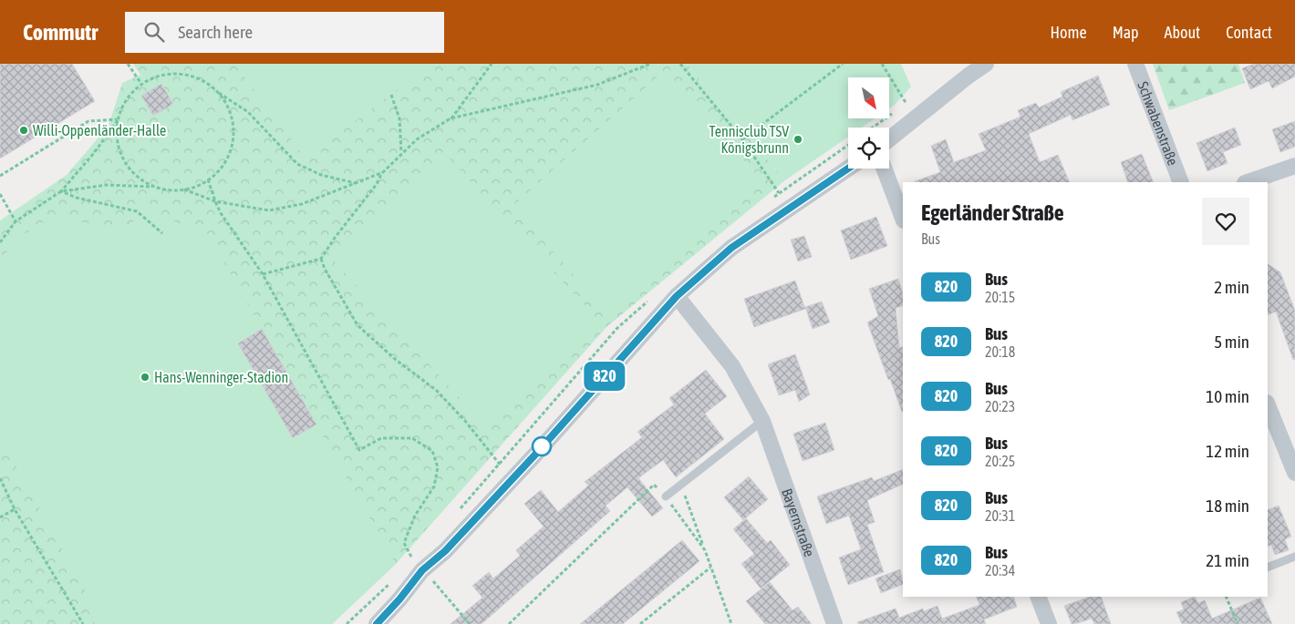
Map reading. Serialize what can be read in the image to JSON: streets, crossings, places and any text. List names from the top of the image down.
{
  "streets": {
    "street": ["Schwabenstraße", "Bayernstraße"]
  },
  "places": ["Willi-Oppenländer-Halle", "Tennisclub TSV Königsbrunn", "Hans-Wenninger-Stadion"],
  "lines": ["bus line 820"],
  "north": "bottom right",
  "page": {
    "header": "Commutr",
    "search": "Search here",
    "nav": [
      "Home",
      "Map",
      "About",
      "Contact"
    ],
    "on_map": "820",
    "heading": ["Egerländer Straße", "Bus"],
    "list": [
      {
        "mark": "820",
        "name": "Bus",
        "note": "20:15",
        "value": "2 min"
      },
      {
        "mark": "820",
        "name": "Bus",
        "note": "20:18",
        "value": "5 min"
      },
      {
        "mark": "820",
        "name": "Bus",
        "note": "20:23",
        "value": "10 min"
      },
      {
        "mark": "820",
        "name": "Bus",
        "note": "20:25",
        "value": "12 min"
      },
      {
        "mark": "820",
        "name": "Bus",
        "note": "20:31",
        "value": "18 min"
      },
      {
        "mark": "820",
        "name": "Bus",
        "note": "20:34",
        "value": "21 min"
      }
    ]
  }
}
